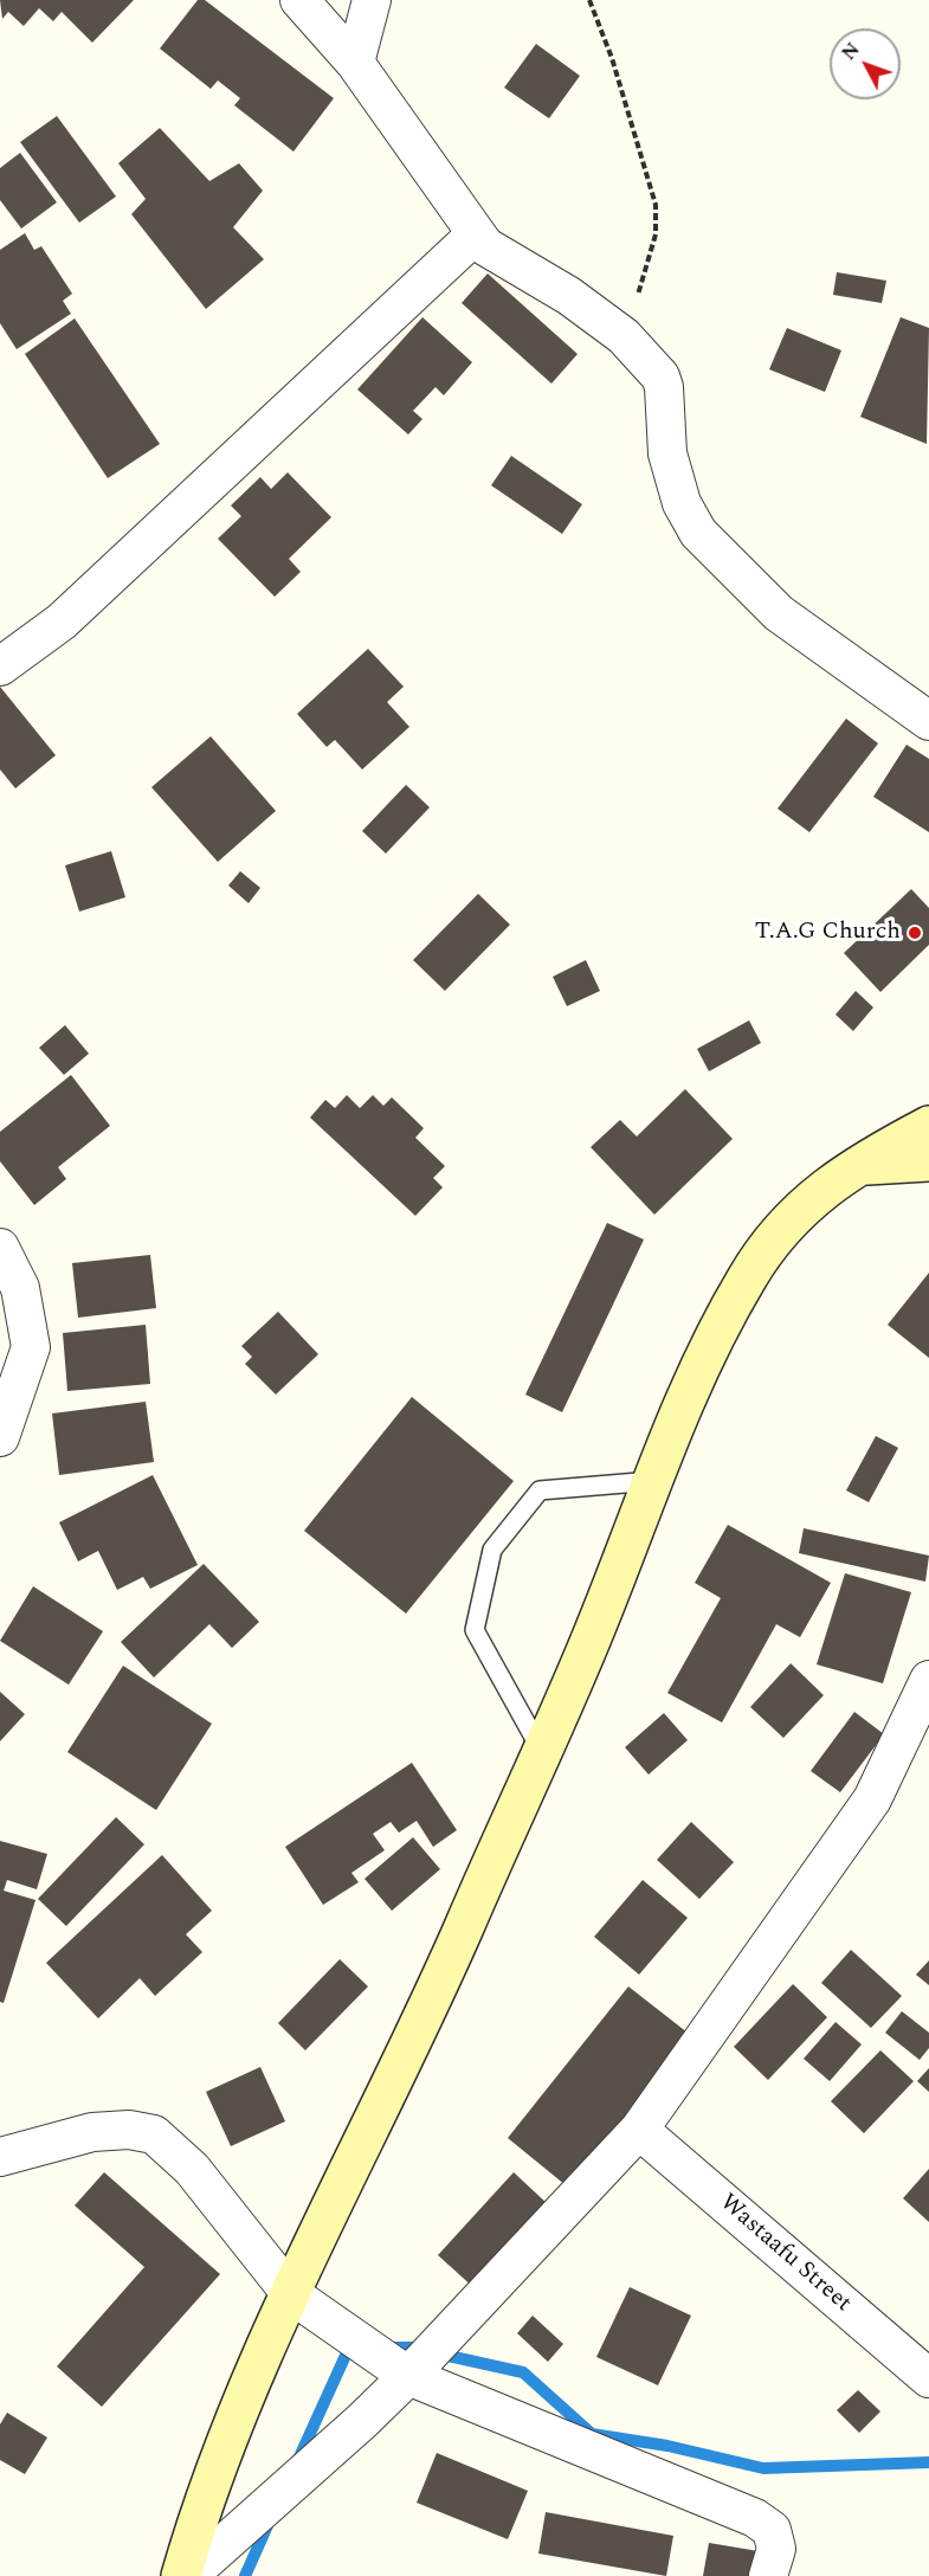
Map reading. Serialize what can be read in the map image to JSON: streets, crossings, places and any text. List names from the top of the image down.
{
  "streets": {
    "street": ["Wastaafu Street"]
  },
  "places": ["T.A.G Church"],
  "north": "top left"
}
